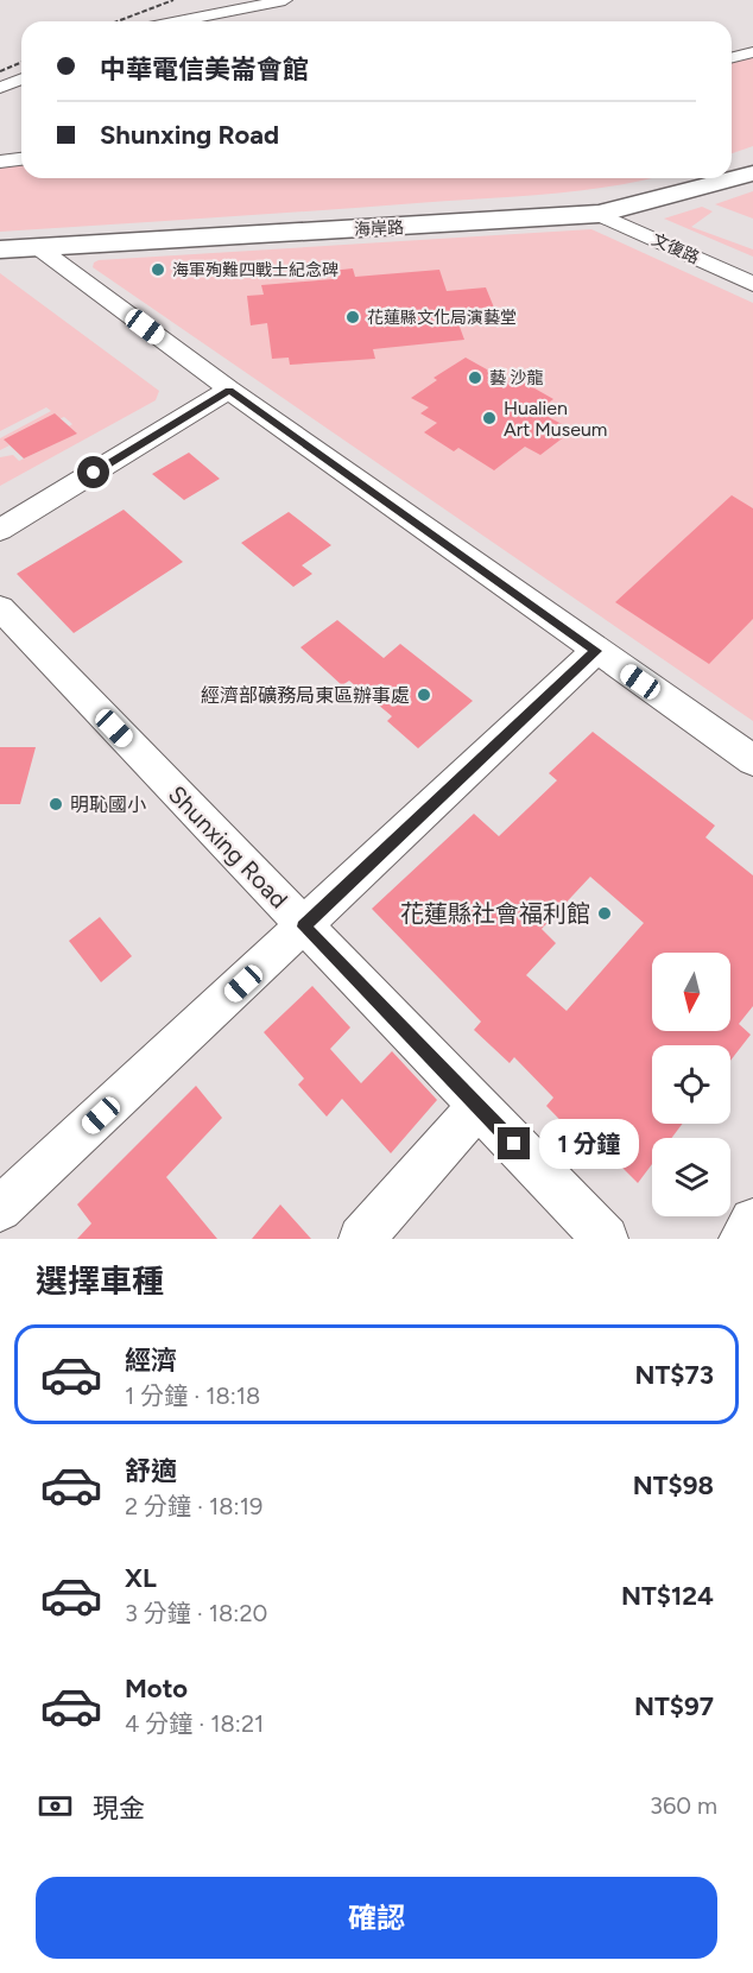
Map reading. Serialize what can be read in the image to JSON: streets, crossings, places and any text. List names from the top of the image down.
{
  "streets": {
    "main road": ["海岸路"],
    "street": ["文復路", "Shunxing Road"]
  },
  "crossings": [
    ["海岸路", "文復路"]
  ],
  "places": [
    "海軍殉難四戰士紀念碑",
    "花蓮縣文化局演藝堂",
    "藝 沙龍",
    "Hualien Art Museum",
    "經濟部礦務局東區辦事處",
    "明恥國小",
    "花蓮縣社會福利館"
  ],
  "north": "bottom",
  "page": {
    "banner": ["中華電信美崙會館", "Shunxing Road"],
    "bubble": "1 分鐘",
    "heading": "選擇車種",
    "list": [
      {
        "name": "經濟",
        "note": "1 分鐘 · 18:18",
        "value": "NT$73"
      },
      {
        "name": "舒適",
        "note": "2 分鐘 · 18:19",
        "value": "NT$98"
      },
      {
        "name": "XL",
        "note": "3 分鐘 · 18:20",
        "value": "NT$124"
      },
      {
        "name": "Moto",
        "note": "4 分鐘 · 18:21",
        "value": "NT$97"
      }
    ],
    "pay": ["現金", "360 m"],
    "buttons": "確認"
  }
}
